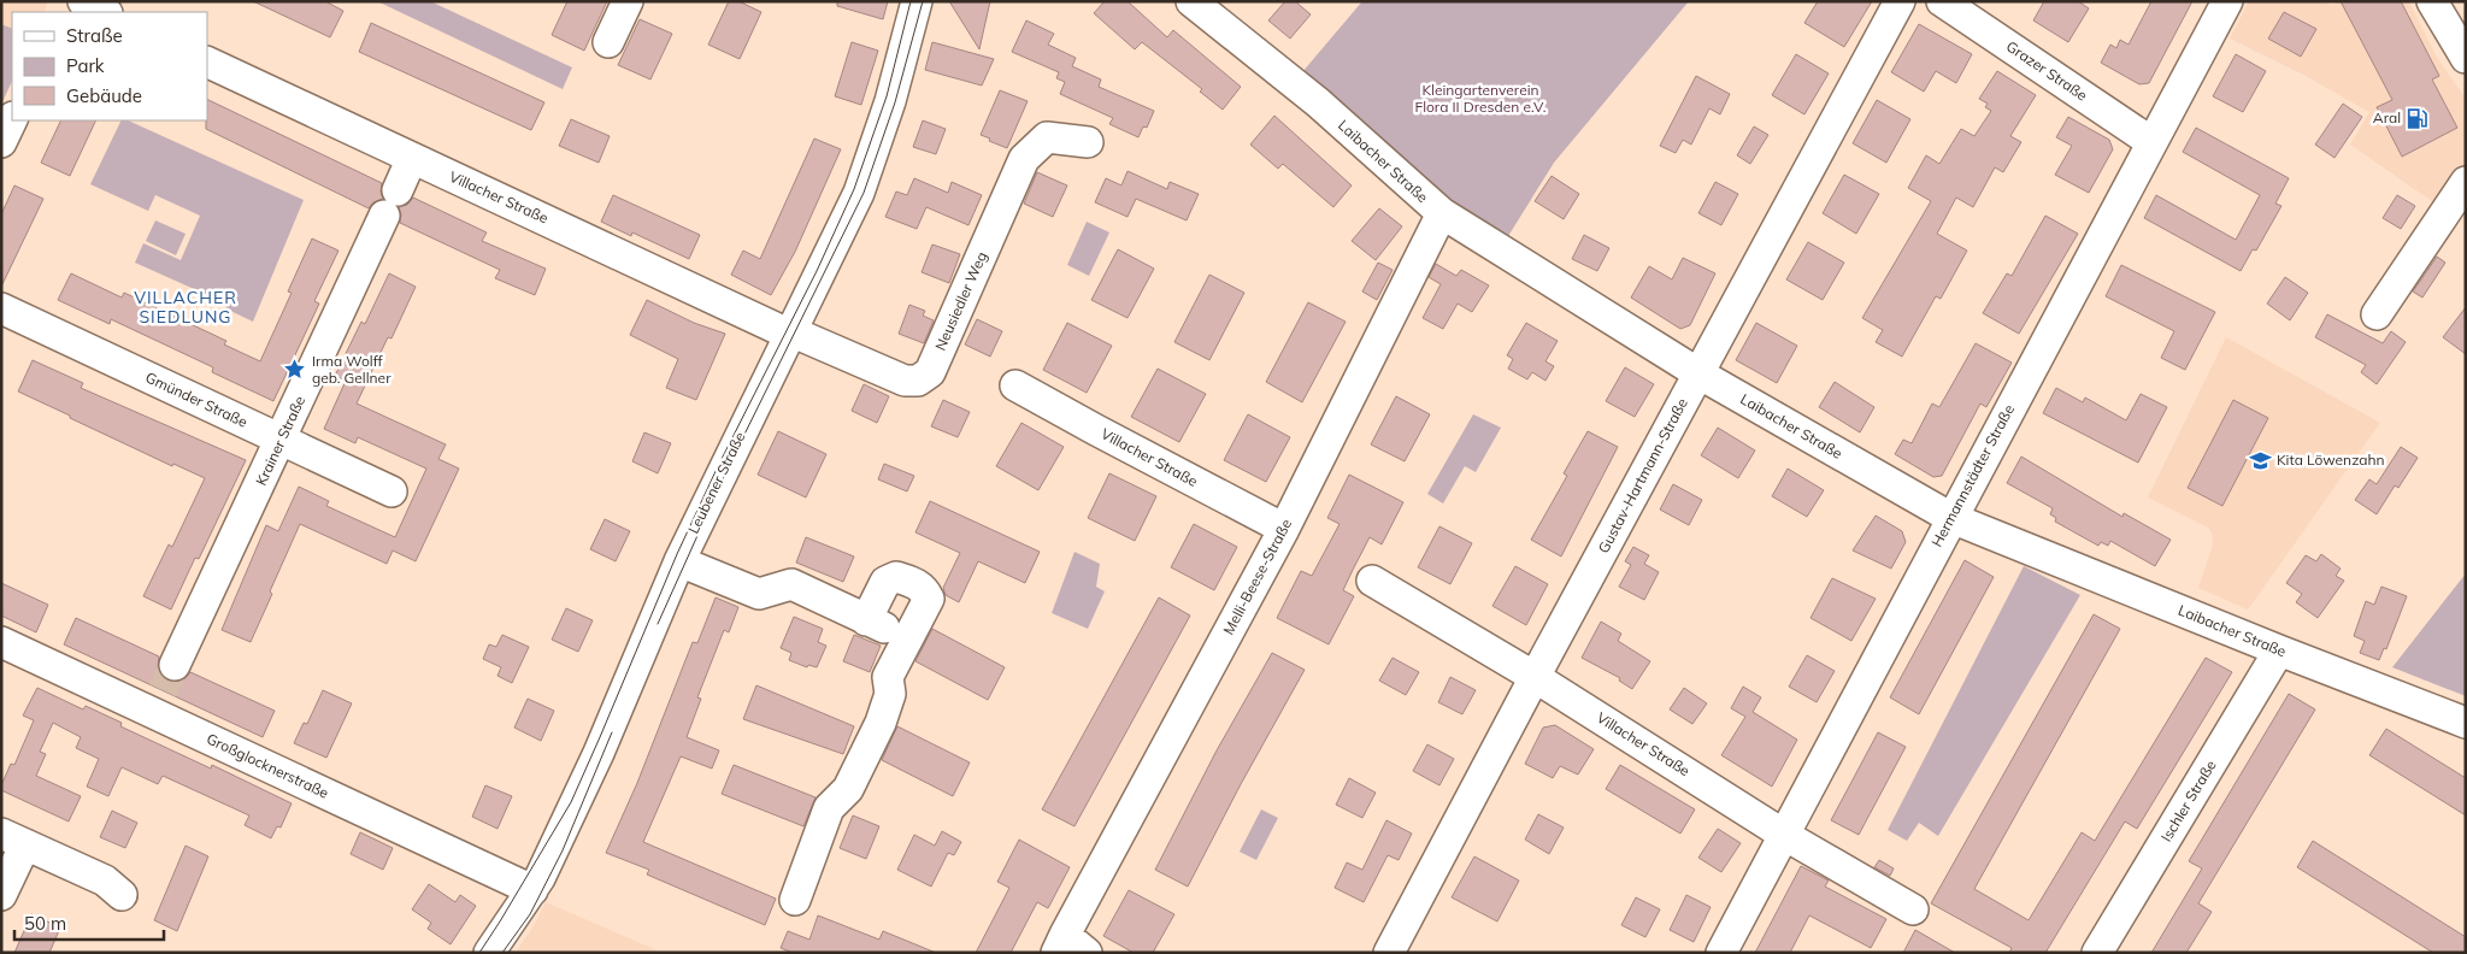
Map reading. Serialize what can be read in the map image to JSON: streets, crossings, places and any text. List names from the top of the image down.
{
  "streets": {
    "street": [
      "Grazer Straße",
      "Laibacher Straße",
      "Villacher Straße",
      "Neusiedler Weg",
      "Gmünder Straße",
      "Krainer Straße",
      "Gustav-Hartmann-Straße",
      "Hermannstädter Straße",
      "Leubener Straße",
      "Melli-Beese-Straße",
      "Großglocknerstraße",
      "Ischler Straße"
    ]
  },
  "crossings": [
    ["Grazer Straße", "Hermannstädter Straße"],
    ["Laibacher Straße", "Gustav-Hartmann-Straße"],
    ["Laibacher Straße", "Hermannstädter Straße"],
    ["Laibacher Straße", "Melli-Beese-Straße"],
    ["Laibacher Straße", "Ischler Straße"],
    ["Villacher Straße", "Neusiedler Weg"],
    ["Villacher Straße", "Krainer Straße"],
    ["Villacher Straße", "Gustav-Hartmann-Straße"],
    ["Villacher Straße", "Hermannstädter Straße"],
    ["Villacher Straße", "Leubener Straße"],
    ["Villacher Straße", "Melli-Beese-Straße"],
    ["Neusiedler Weg", "Leubener Straße"],
    ["Gmünder Straße", "Krainer Straße"],
    ["Krainer Straße", "Großglocknerstraße"],
    ["Leubener Straße", "Großglocknerstraße"]
  ],
  "districts": ["VILLACHER SIEDLUNG"],
  "parks": ["Kleingartenverein Flora II Dresden e.V."],
  "places": {
    "fuel station": ["Aral"],
    "place": ["Irma Wolff geb. Gellner"],
    "school or university": ["Kita Löwenzahn"]
  },
  "legend": ["Straße", "Park", "Gebäude"],
  "scale_bar": "50 m"
}
